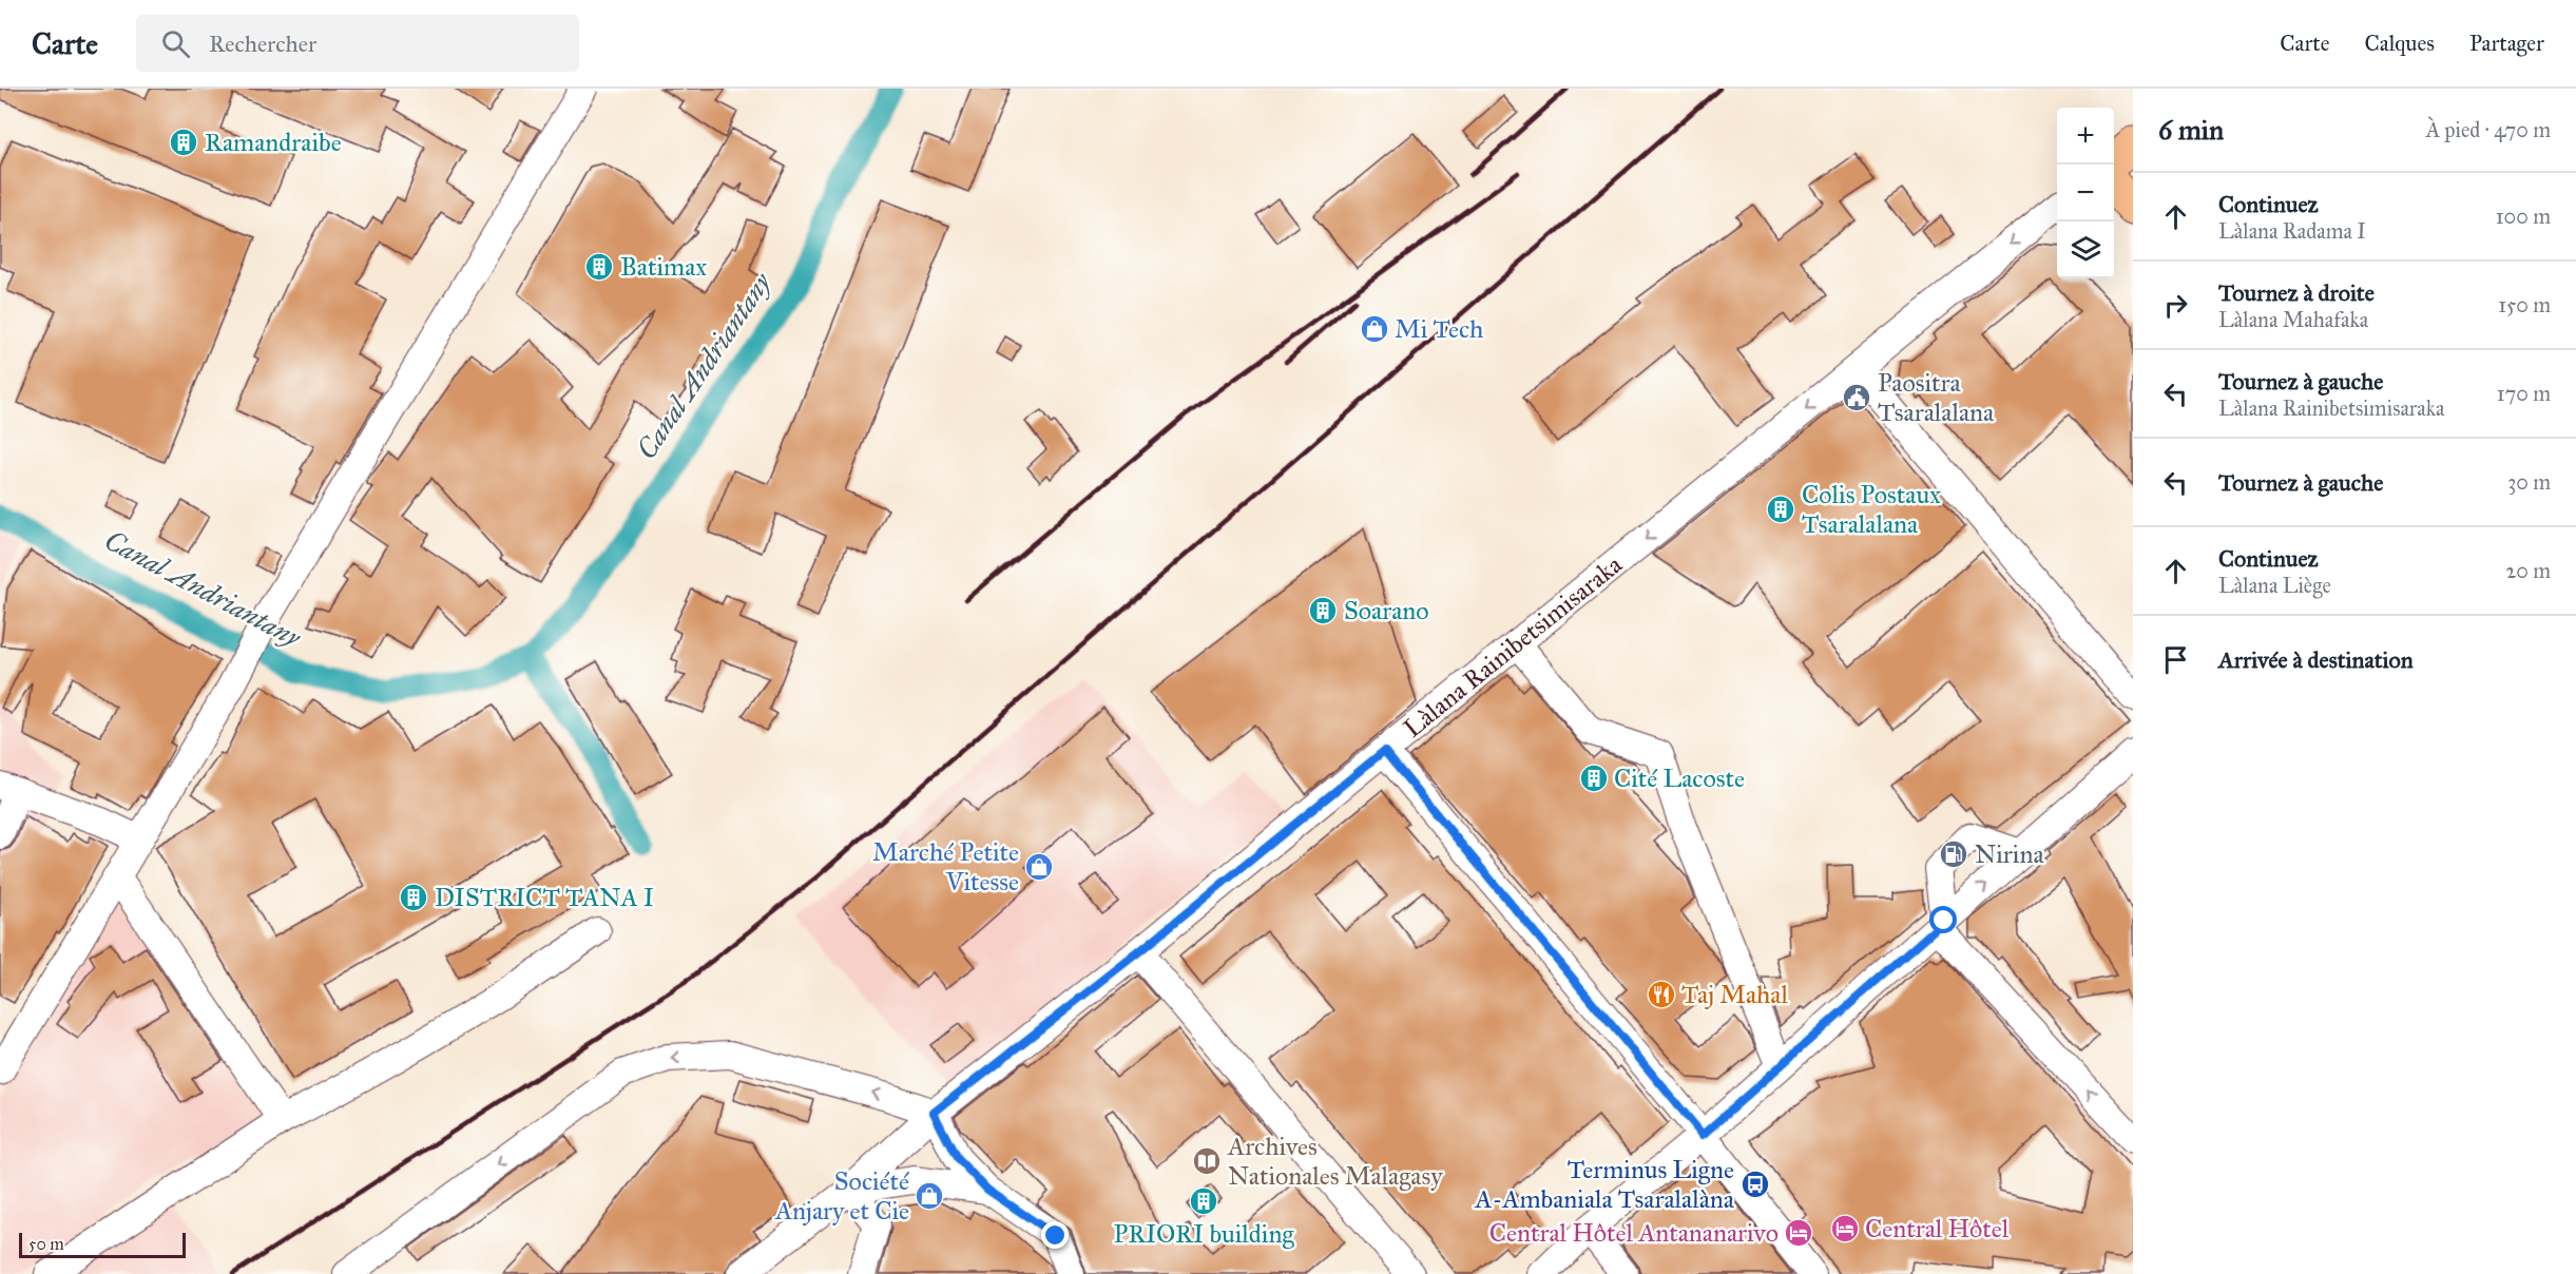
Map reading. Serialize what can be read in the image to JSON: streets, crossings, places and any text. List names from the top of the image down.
{
  "streets": {
    "street": ["Làlana Rainibetsimisaraka"]
  },
  "one_way": ["Làlana Rainibetsimisaraka"],
  "water": ["Canal Andriantany"],
  "places": {
    "building": [
      "Ramandraibe",
      "Batimax",
      "Colis Postaux Tsaralalana",
      "Soarano",
      "Cité Lacoste",
      "DISTRICT TANA I",
      "PRIORI building"
    ],
    "shop": ["Mi Tech", "Marché Petite Vitesse", "Société Anjary et Cie"],
    "public building": ["Paositra Tsaralalana"],
    "fuel station": ["Nirina"],
    "restaurant": ["Taj Mahal"],
    "library": ["Archives Nationales Malagasy"],
    "bus stop": ["Terminus Ligne A-Ambaniala Tsaralalàna"],
    "hotel": ["Central Hôtel", "Central Hôtel Antananarivo"]
  },
  "scale_bar": "50 m",
  "page": {
    "header": "Carte",
    "search": "Rechercher",
    "nav": ["Carte", "Calques", "Partager"],
    "heading": ["6 min", "À pied · 470 m"],
    "map_buttons": ["+", "−"],
    "list": [
      ["Continuez", "Làlana Radama I", "100 m"],
      ["Tournez à droite", "Làlana Mahafaka", "150 m"],
      ["Tournez à gauche", "Làlana Rainibetsimisaraka", "170 m"],
      ["Tournez à gauche", "30 m"],
      ["Continuez", "Làlana Liège", "20 m"],
      "Arrivée à destination"
    ],
    "scale": "50 m"
  }
}
